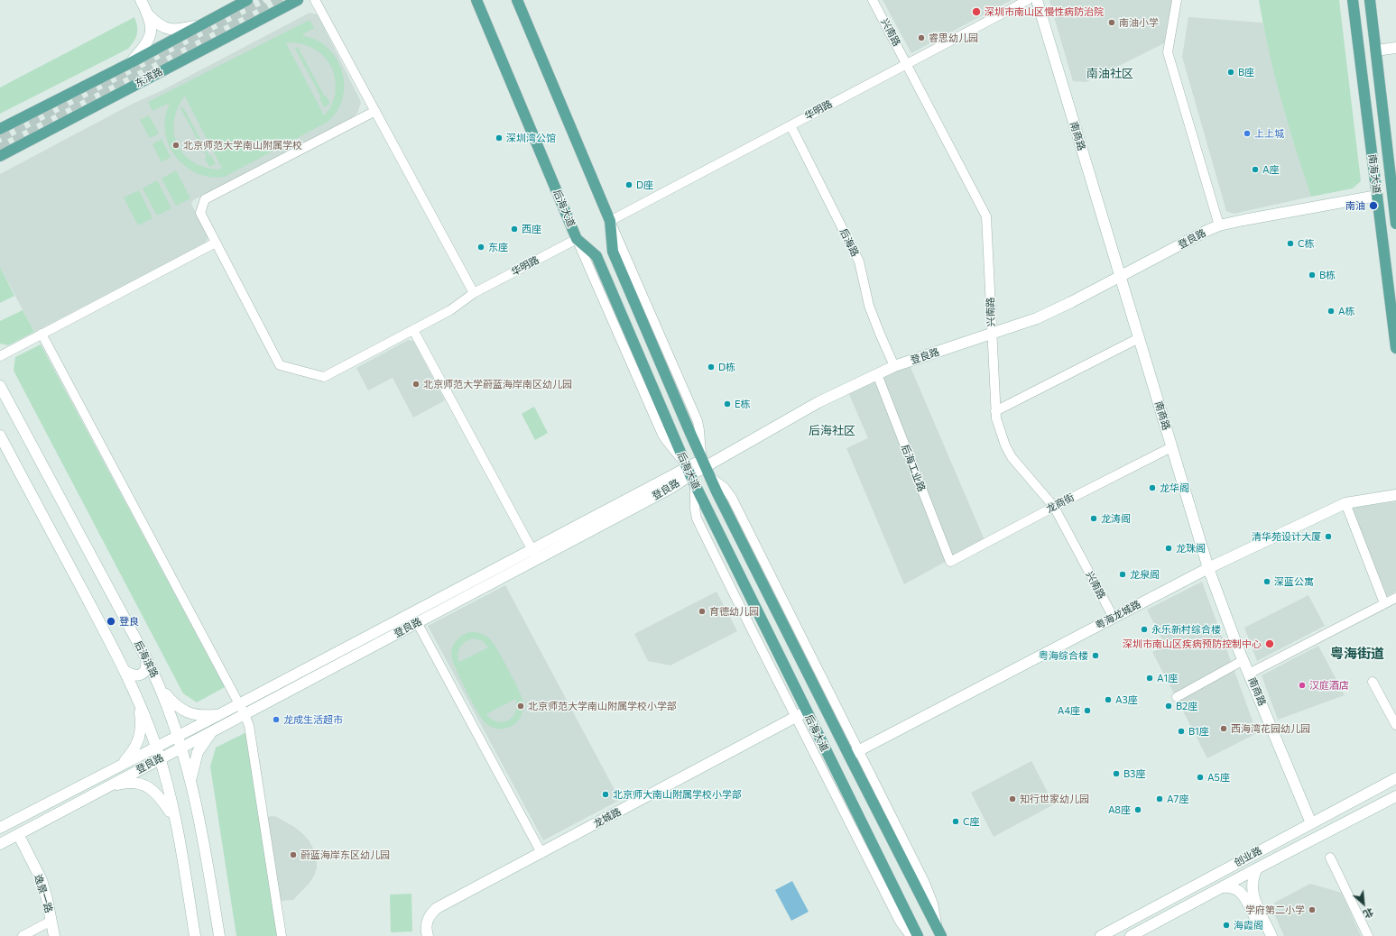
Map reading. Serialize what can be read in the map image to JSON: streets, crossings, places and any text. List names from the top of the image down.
{
  "streets": {
    "main road": ["东滨路", "南海大道", "后海大道"],
    "street": [
      "兴南路",
      "华明路",
      "南商路",
      "登良路",
      "后海路",
      "后海工业路",
      "龙商街",
      "粤海龙城路",
      "后海滨路",
      "龙城路",
      "创业路",
      "逸景一路"
    ]
  },
  "crossings": [
    ["兴南路", "华明路"],
    ["兴南路", "登良路"],
    ["兴南路", "龙商街"],
    ["兴南路", "粤海龙城路"],
    ["华明路", "后海大道"],
    ["华明路", "后海路"],
    ["南商路", "登良路"],
    ["南商路", "龙商街"],
    ["南商路", "粤海龙城路"],
    ["南商路", "创业路"],
    ["南海大道", "登良路"],
    ["后海大道", "登良路"],
    ["后海大道", "粤海龙城路"],
    ["后海大道", "龙城路"],
    ["登良路", "后海路"],
    ["登良路", "后海工业路"],
    ["登良路", "后海滨路"],
    ["登良路", "逸景一路"],
    ["后海工业路", "龙商街"]
  ],
  "districts": ["南油社区", "后海社区", "粤海街道"],
  "places": [
    "深圳市南山区慢性病防治院",
    "南油小学",
    "睿思幼儿园",
    "B座",
    "上上城",
    "深圳湾公馆",
    "北京师范大学南山附属学校",
    "A座",
    "D座",
    "南油",
    "西座",
    "C栋",
    "东座",
    "B栋",
    "A栋",
    "D栋",
    "北京师范大学蔚蓝海岸南区幼儿园",
    "E栋",
    "龙华阁",
    "龙涛阁",
    "清华苑设计大厦",
    "龙珠阁",
    "龙泉阁",
    "深蓝公寓",
    "育德幼儿园",
    "登良",
    "永乐新村综合楼",
    "深圳市南山区疾病预防控制中心",
    "粤海综合楼",
    "A1座",
    "汉庭酒店",
    "A3座",
    "北京师范大学南山附属学校小学部",
    "B2座",
    "A4座",
    "龙成生活超市",
    "西海湾花园幼儿园",
    "B1座",
    "B3座",
    "A5座",
    "北京师大南山附属学校小学部",
    "知行世家幼儿园",
    "A7座",
    "A8座",
    "C座",
    "蔚蓝海岸东区幼儿园",
    "学府第二小学",
    "海霞阁"
  ],
  "north": "bottom right"
}
